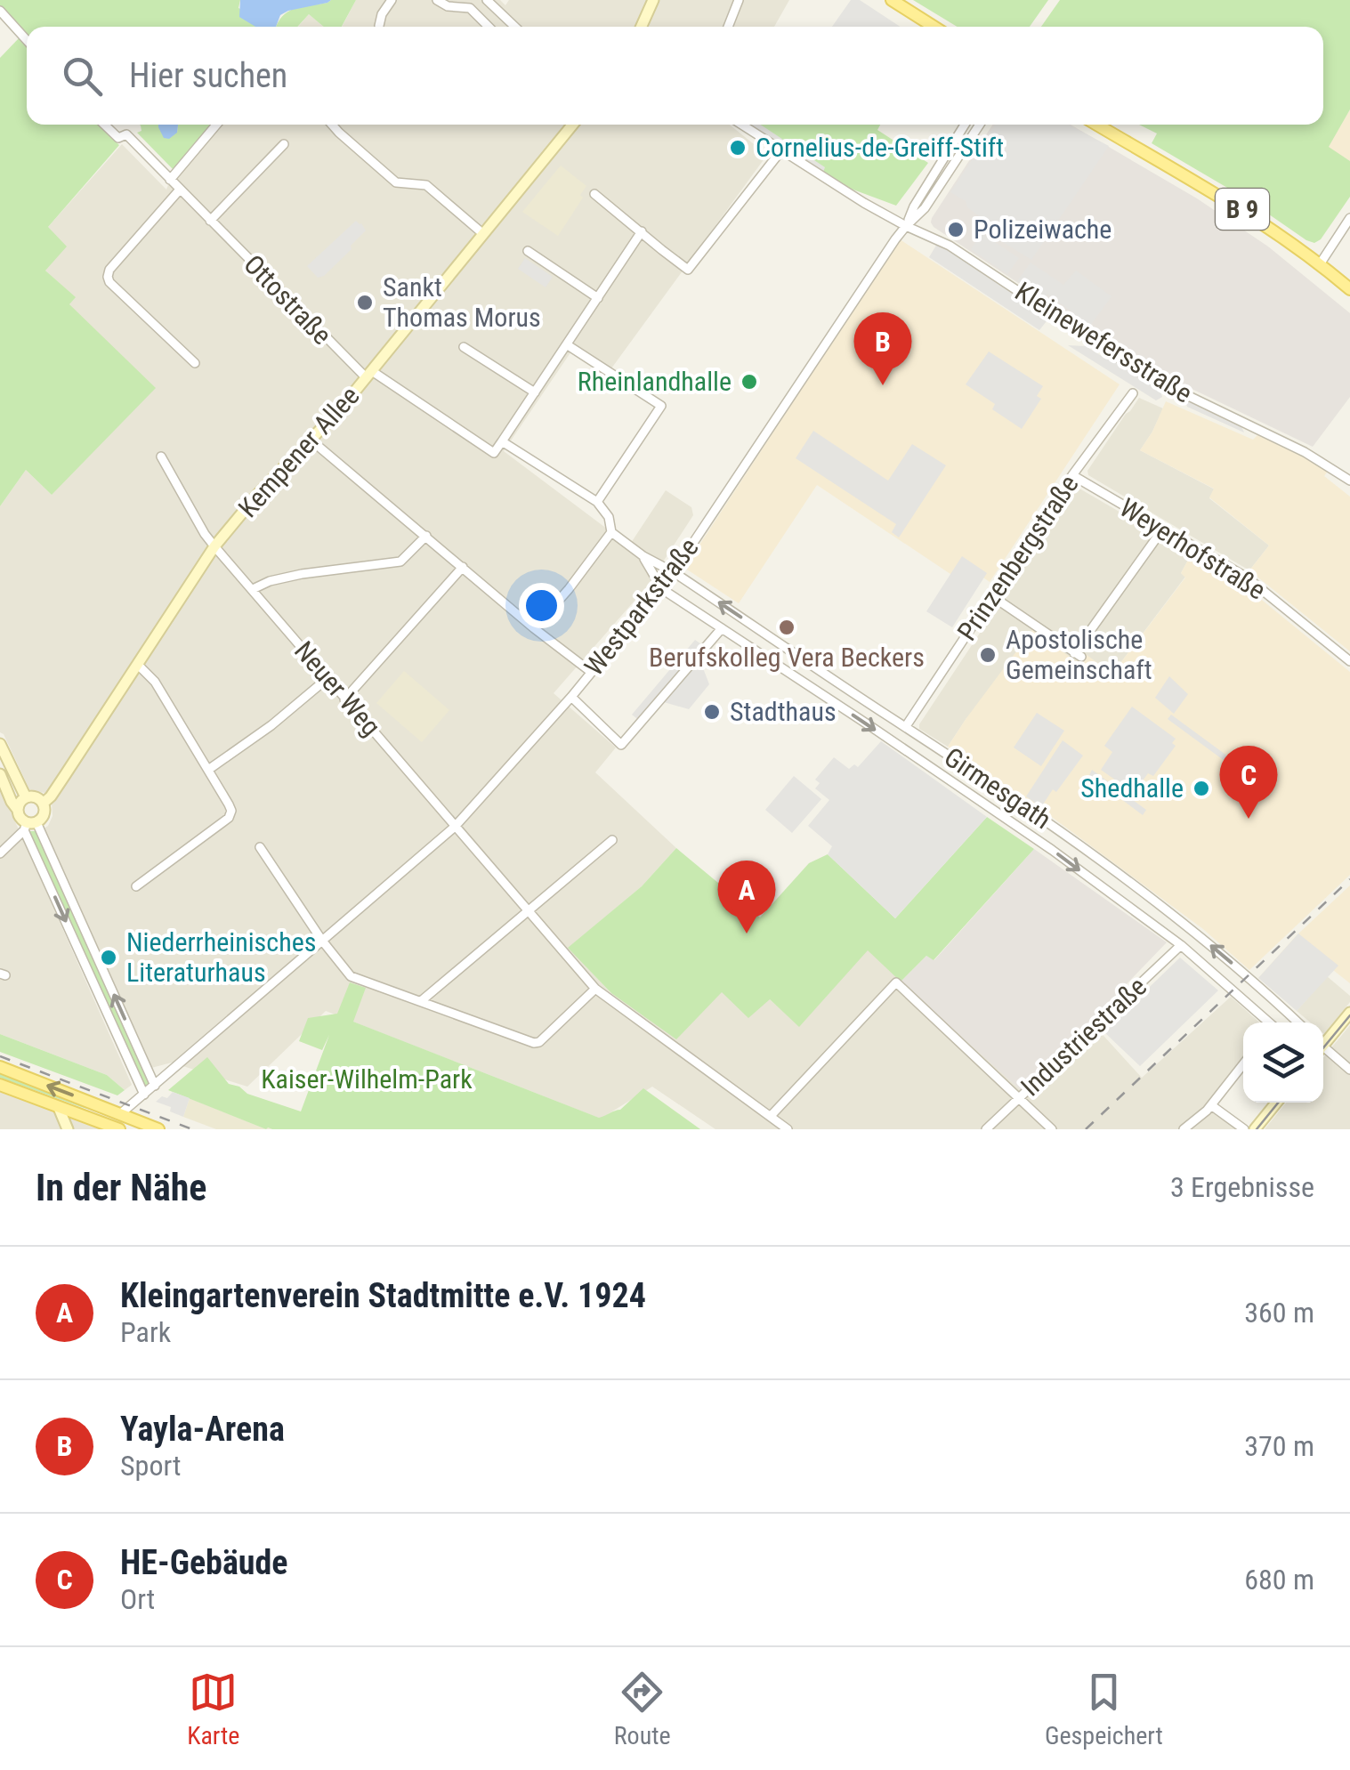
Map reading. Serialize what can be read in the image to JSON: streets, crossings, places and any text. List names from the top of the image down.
{
  "streets": {
    "main road": ["B 9"],
    "street": [
      "Ottostraße",
      "Kleinewefersstraße",
      "Kempener Allee",
      "Weyerhofstraße",
      "Prinzenbergstraße",
      "Westparkstraße",
      "Neuer Weg",
      "Girmesgath",
      "Industriestraße"
    ]
  },
  "crossings": [
    ["Ottostraße", "Kempener Allee"],
    ["Kleinewefersstraße", "Westparkstraße"],
    ["Kempener Allee", "Neuer Weg"],
    ["Weyerhofstraße", "Prinzenbergstraße"],
    ["Prinzenbergstraße", "Girmesgath"],
    ["Westparkstraße", "Neuer Weg"],
    ["Westparkstraße", "Girmesgath"],
    ["Girmesgath", "Industriestraße"]
  ],
  "parks": ["Kaiser-Wilhelm-Park"],
  "places": [
    "Cornelius-de-Greiff-Stift",
    "Polizeiwache",
    "Sankt Thomas Morus",
    "Rheinlandhalle",
    "Berufskolleg Vera Beckers",
    "Apostolische Gemeinschaft",
    "Stadthaus",
    "Shedhalle",
    "Niederrheinisches Literaturhaus"
  ],
  "page": {
    "search": "Hier suchen",
    "pins": ["B", "C", "A"],
    "heading": ["In der Nähe", "3 Ergebnisse"],
    "list": [
      {
        "mark": "A",
        "name": "Kleingartenverein Stadtmitte e.V. 1924",
        "note": "Park",
        "value": "360 m"
      },
      {
        "mark": "B",
        "name": "Yayla-Arena",
        "note": "Sport",
        "value": "370 m"
      },
      {
        "mark": "C",
        "name": "HE-Gebäude",
        "note": "Ort",
        "value": "680 m"
      }
    ],
    "nav": ["Karte", "Route", "Gespeichert"]
  }
}
